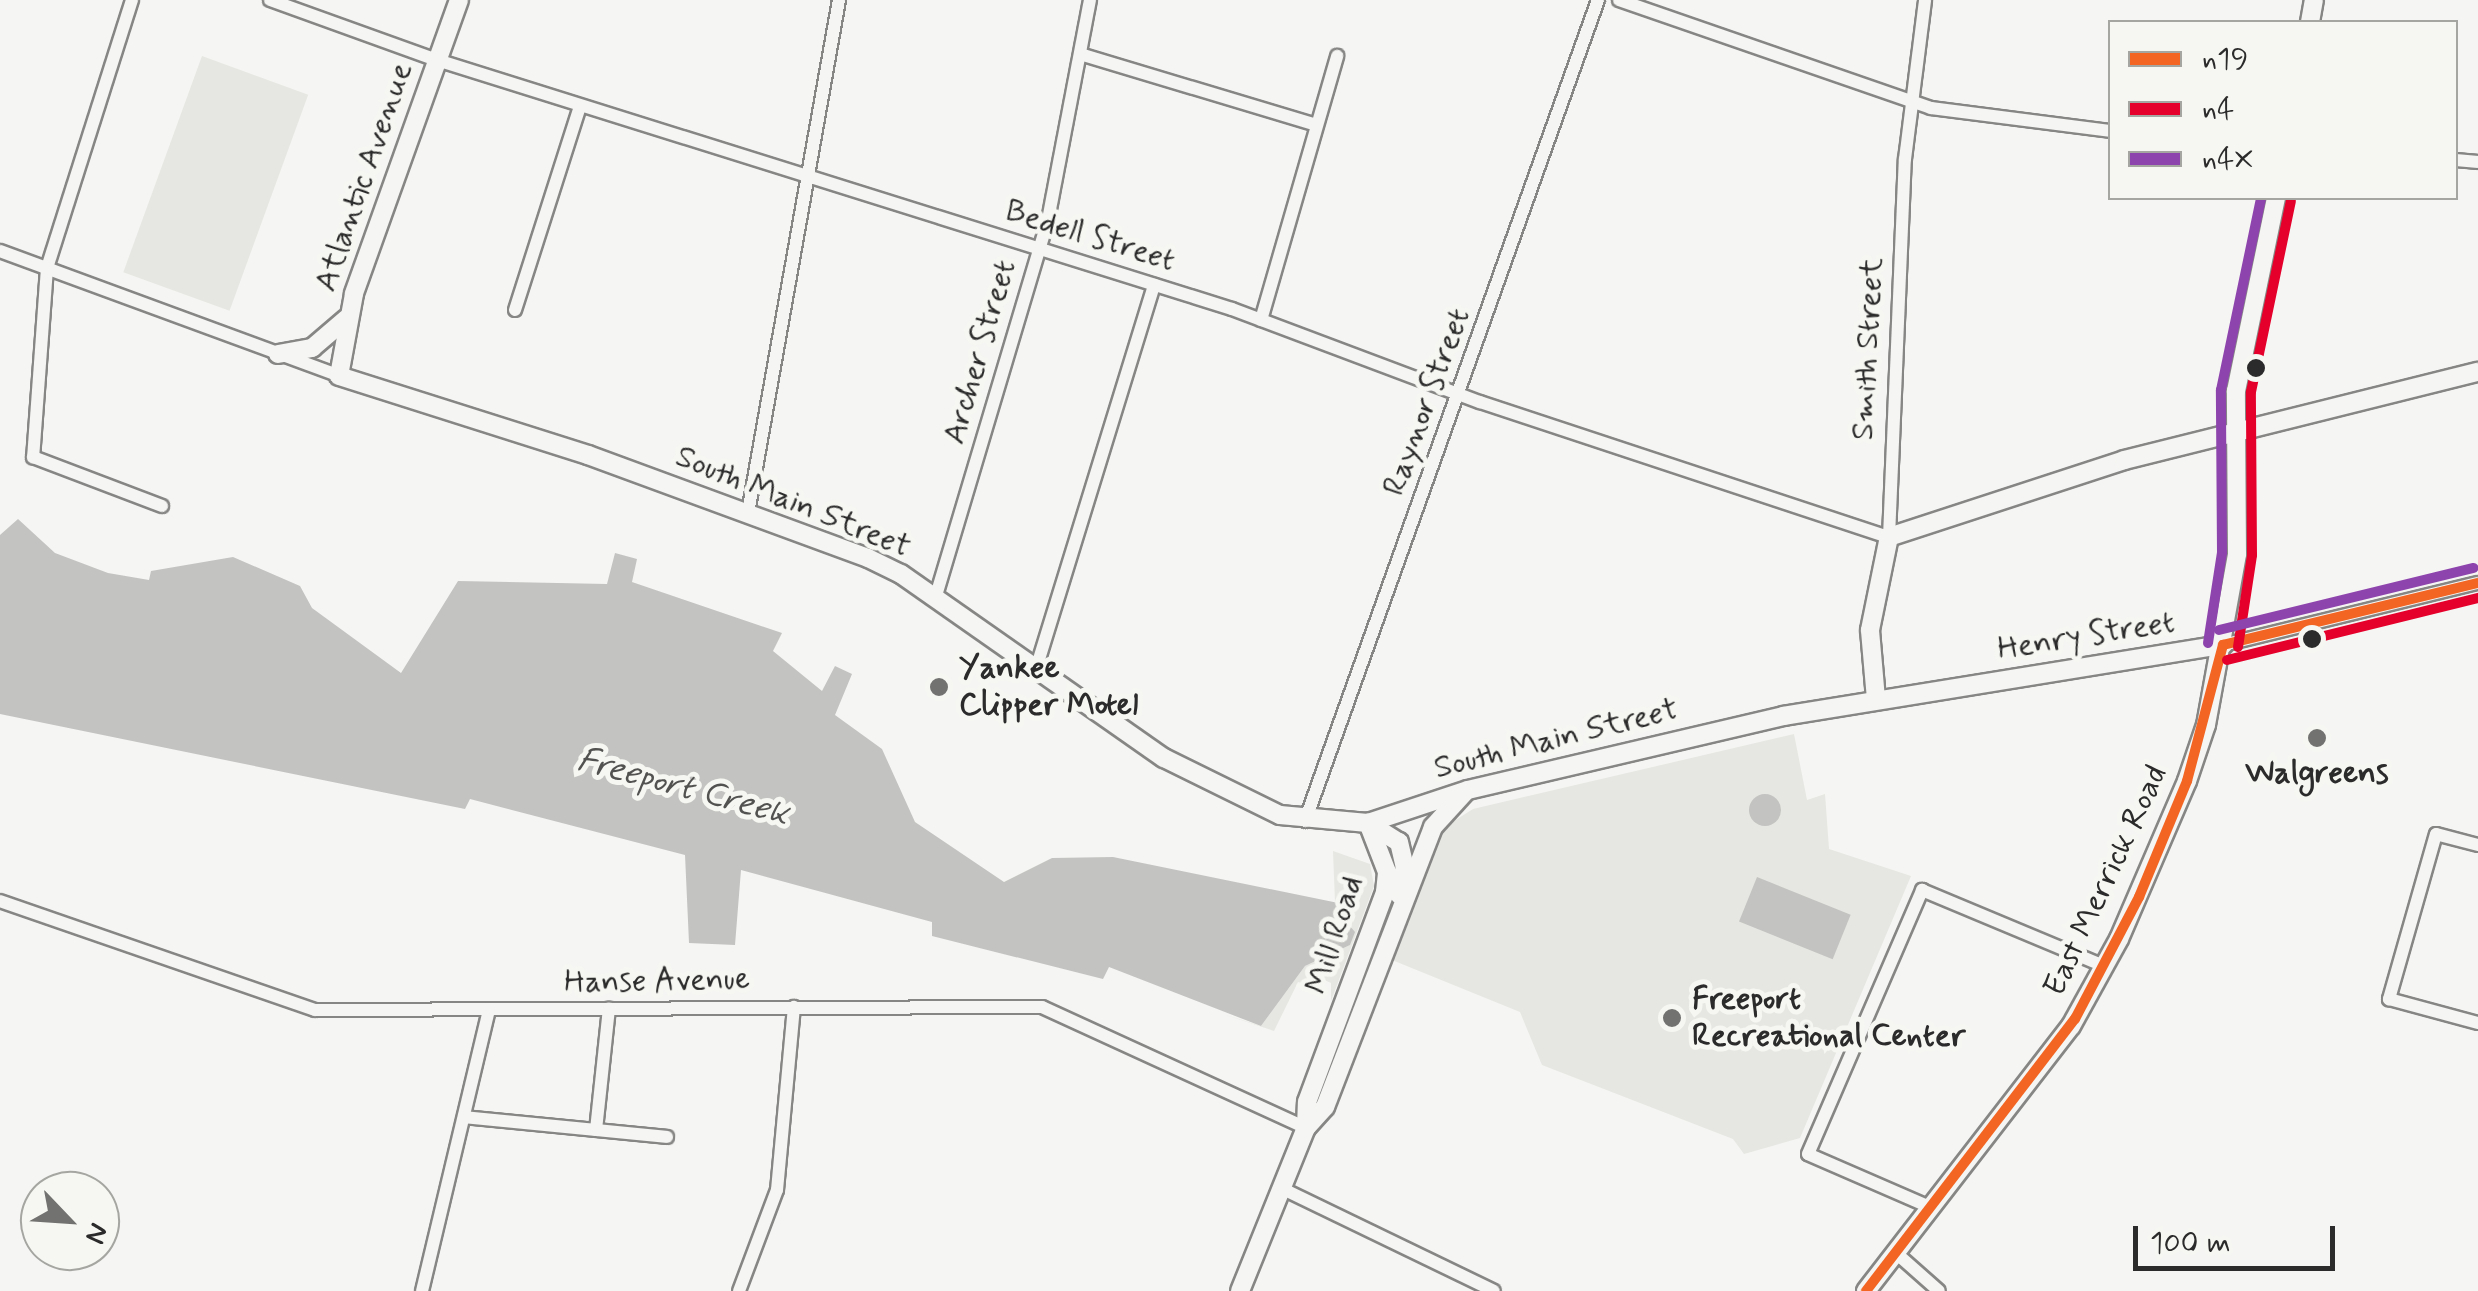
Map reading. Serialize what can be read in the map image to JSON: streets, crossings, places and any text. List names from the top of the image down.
{
  "streets": {
    "main road": [
      "Atlantic Avenue",
      "Smith Street",
      "South Main Street",
      "Henry Street",
      "East Merrick Road",
      "Mill Road"
    ],
    "street": [
      "Bedell Street",
      "Archer Street",
      "Raynor Street",
      "Hanse Avenue"
    ]
  },
  "crossings": [
    ["Atlantic Avenue", "Bedell Street"],
    ["Atlantic Avenue", "South Main Street"],
    ["Bedell Street", "Smith Street"],
    ["Bedell Street", "Archer Street"],
    ["Bedell Street", "Raynor Street"],
    ["Smith Street", "South Main Street"],
    ["Smith Street", "Henry Street"],
    ["Archer Street", "South Main Street"],
    ["Raynor Street", "South Main Street"],
    ["South Main Street", "Henry Street"],
    ["South Main Street", "Mill Road"],
    ["Henry Street", "East Merrick Road"],
    ["Mill Road", "Hanse Avenue"]
  ],
  "water": ["Freeport Creek"],
  "places": ["Yankee Clipper Motel", "Walgreens", "Freeport Recreational Center"],
  "lines": ["transit line n4X", "transit line n4", "transit line n19"],
  "legend": ["n19", "n4", "n4X"],
  "scale_bar": "100 m",
  "north": "bottom right"
}
